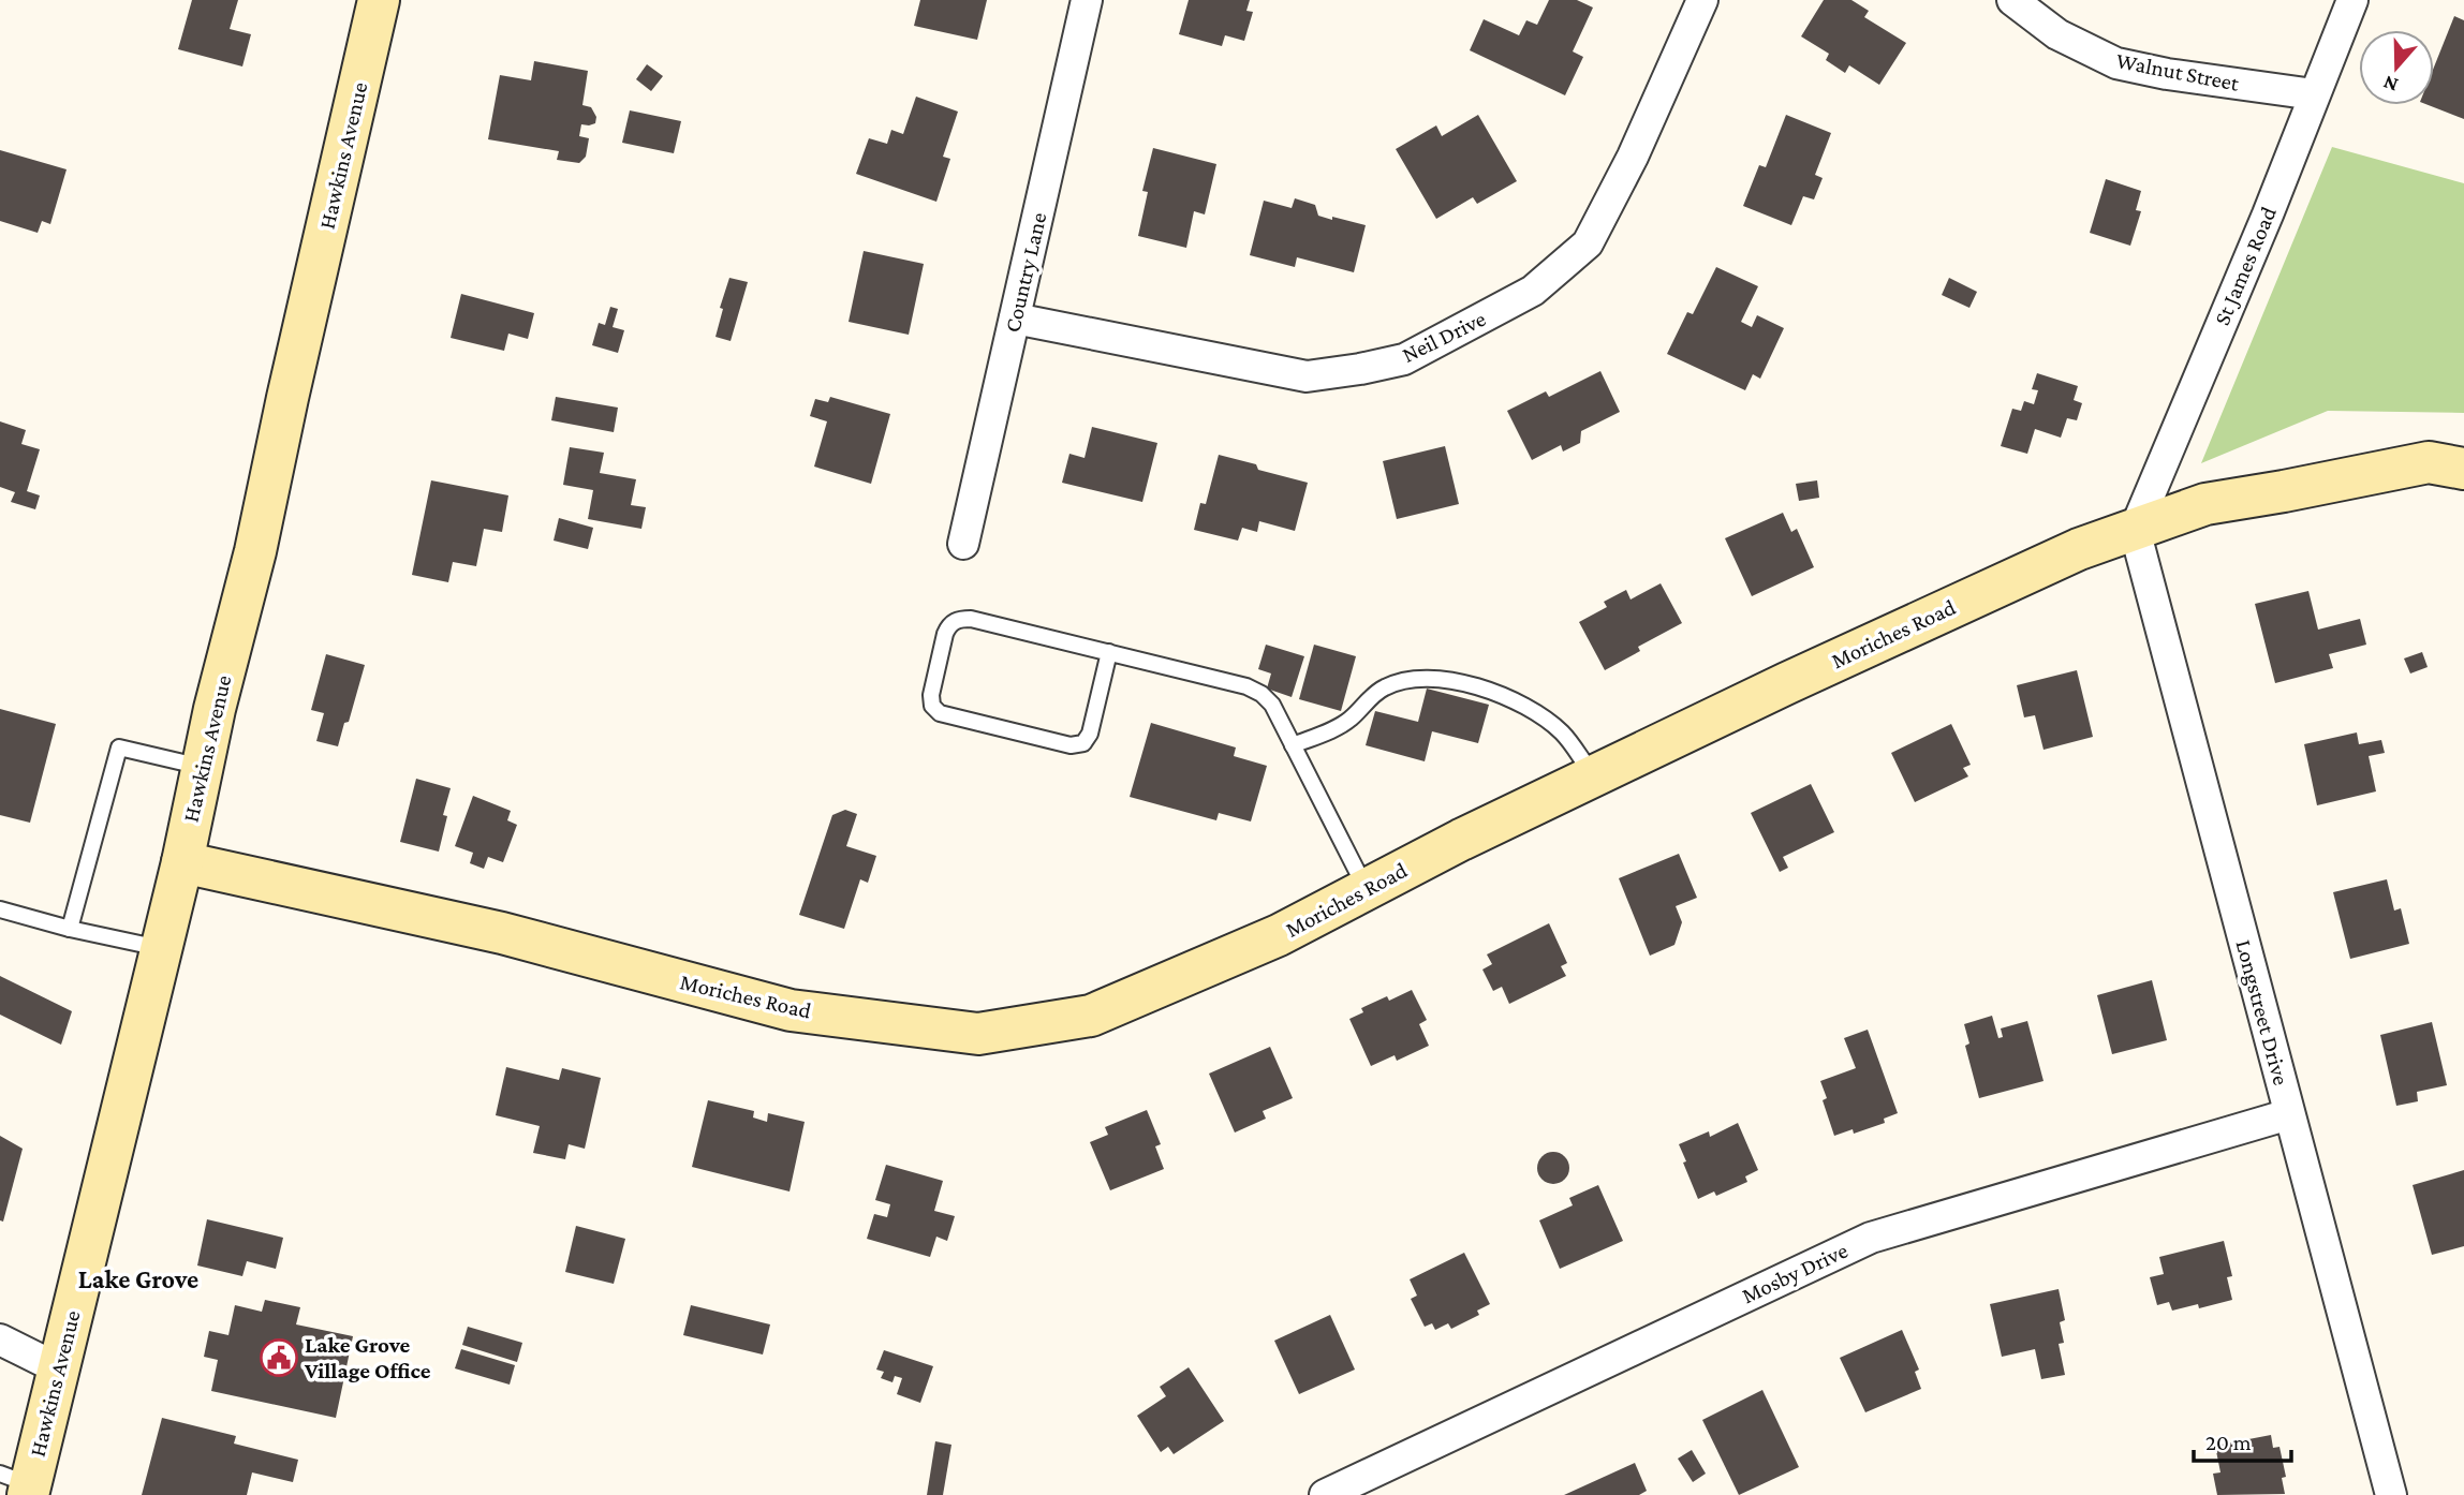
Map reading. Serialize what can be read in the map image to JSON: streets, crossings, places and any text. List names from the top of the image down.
{
  "streets": {
    "street": [
      "Walnut Street",
      "Hawkins Avenue",
      "St James Road",
      "Country Lane",
      "Neil Drive",
      "Moriches Road",
      "Longstreet Drive",
      "Mosby Drive"
    ]
  },
  "crossings": [
    ["Walnut Street", "St James Road"],
    ["Hawkins Avenue", "Moriches Road"],
    ["St James Road", "Moriches Road"],
    ["St James Road", "Longstreet Drive"],
    ["Country Lane", "Neil Drive"],
    ["Moriches Road", "Longstreet Drive"],
    ["Longstreet Drive", "Mosby Drive"]
  ],
  "districts": ["Lake Grove"],
  "places": {
    "public building": ["Lake Grove Village Office"]
  },
  "scale_bar": "20 m",
  "north": "bottom"
}
